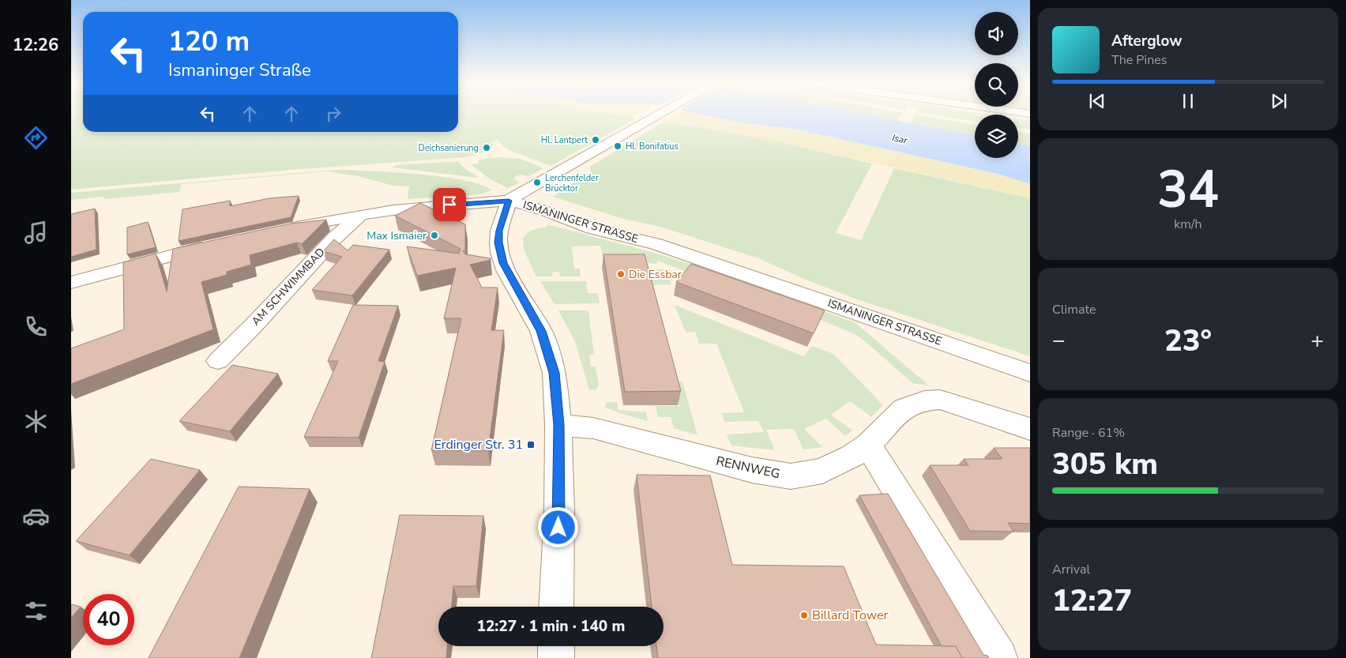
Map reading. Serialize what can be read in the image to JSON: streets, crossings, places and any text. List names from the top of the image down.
{
  "streets": {
    "street": ["ISMANINGER STRASSE", "AM SCHWIMMBAD", "RENNWEG"]
  },
  "crossings": [
    ["ISMANINGER STRASSE", "AM SCHWIMMBAD"]
  ],
  "water": ["Isar"],
  "places": {
    "other": [
      "Hl. Lantpert",
      "Hl. Bonifatius",
      "Deichsanierung",
      "Lerchenfelder Brücktor",
      "Max Ismaier",
      "Die Essbar",
      "Billard Tower"
    ],
    "transit": ["Erdinger Str. 31"]
  },
  "page": {
    "tabs": "12:26",
    "turn": ["120 m", "Ismaninger Straße"],
    "song": ["Afterglow", "The Pines"],
    "tile": [
      ["34", "km/h"],
      "Climate",
      ["Range · 61%", "305 km"],
      ["Arrival", "12:27"]
    ],
    "heat": ["−", "23°", "+"],
    "limit": "40",
    "trip": "12:27 · 1 min · 140 m"
  }
}
